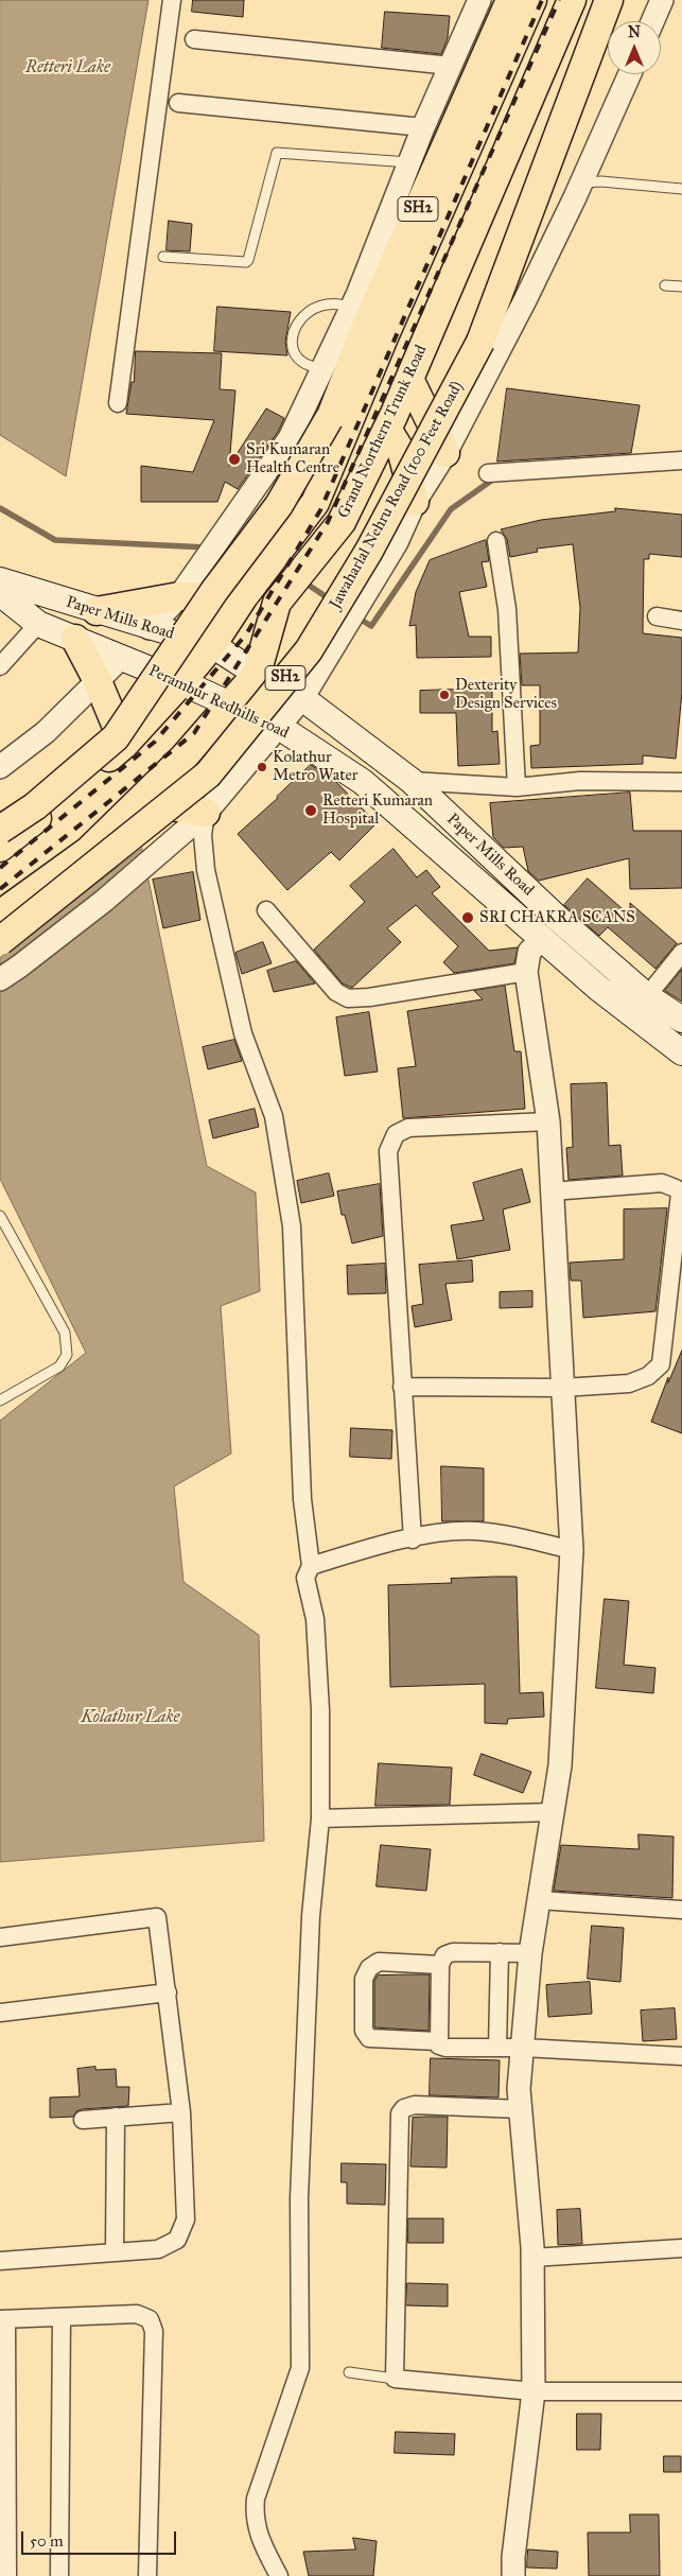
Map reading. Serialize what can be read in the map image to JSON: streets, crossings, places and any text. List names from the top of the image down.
{
  "streets": {
    "main road": [
      "SH2",
      "Grand Northern Trunk Road",
      "Jawaharlal Nehru Road (100 Feet Road)",
      "Paper Mills Road",
      "Perambur Redhills road"
    ]
  },
  "crossings": [
    ["SH2", "Grand Northern Trunk Road"],
    ["Grand Northern Trunk Road", "Paper Mills Road"],
    ["Grand Northern Trunk Road", "Perambur Redhills road"]
  ],
  "water": ["Retteri Lake", "Kolathur Lake"],
  "places": [
    "Sri Kumaran Health Centre",
    "Dexterity Design Services",
    "Kolathur Metro Water",
    "Retteri Kumaran Hospital",
    "SRI CHAKRA SCANS"
  ],
  "scale_bar": "50 m",
  "north": "top"
}
